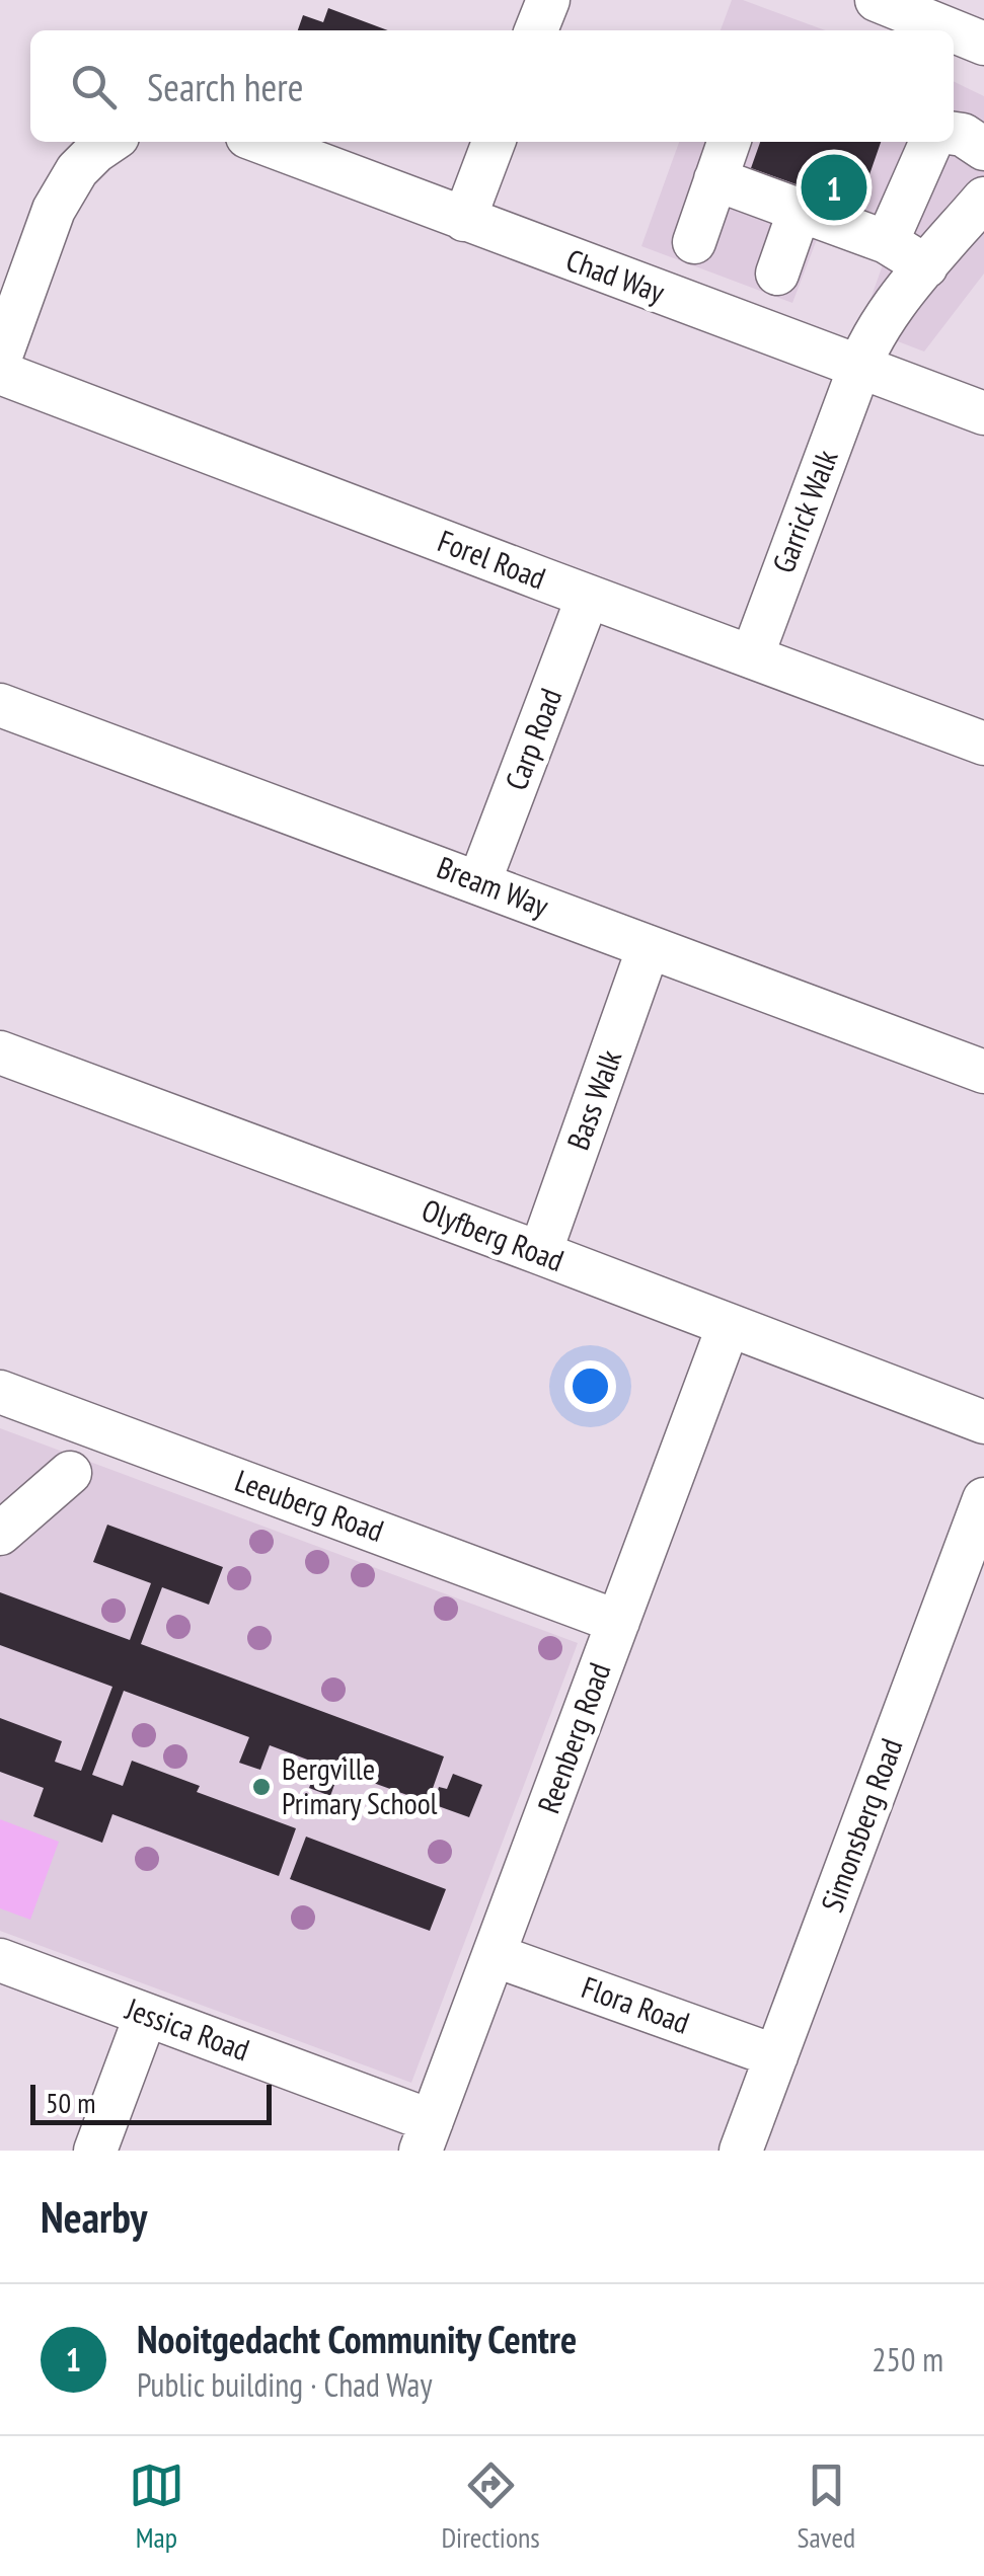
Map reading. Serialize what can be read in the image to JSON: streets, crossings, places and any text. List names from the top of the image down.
{
  "streets": {
    "street": [
      "Chad Way",
      "Garrick Walk",
      "Forel Road",
      "Carp Road",
      "Bream Way",
      "Bass Walk",
      "Olyfberg Road",
      "Leeuberg Road",
      "Reenberg Road",
      "Simonsberg Road",
      "Flora Road",
      "Jessica Road"
    ]
  },
  "crossings": [
    ["Chad Way", "Garrick Walk"],
    ["Garrick Walk", "Forel Road"],
    ["Forel Road", "Carp Road"],
    ["Carp Road", "Bream Way"],
    ["Bream Way", "Bass Walk"],
    ["Bass Walk", "Olyfberg Road"],
    ["Olyfberg Road", "Reenberg Road"],
    ["Leeuberg Road", "Reenberg Road"],
    ["Reenberg Road", "Flora Road"],
    ["Reenberg Road", "Jessica Road"],
    ["Simonsberg Road", "Flora Road"]
  ],
  "places": ["Bergville Primary School"],
  "scale_bar": "50 m",
  "page": {
    "search": "Search here",
    "pins": "1",
    "scale": "50 m",
    "heading": "Nearby",
    "list": [
      {
        "mark": "1",
        "name": "Nooitgedacht Community Centre",
        "note": "Public building · Chad Way",
        "value": "250 m"
      }
    ],
    "nav": ["Map", "Directions", "Saved"]
  }
}
